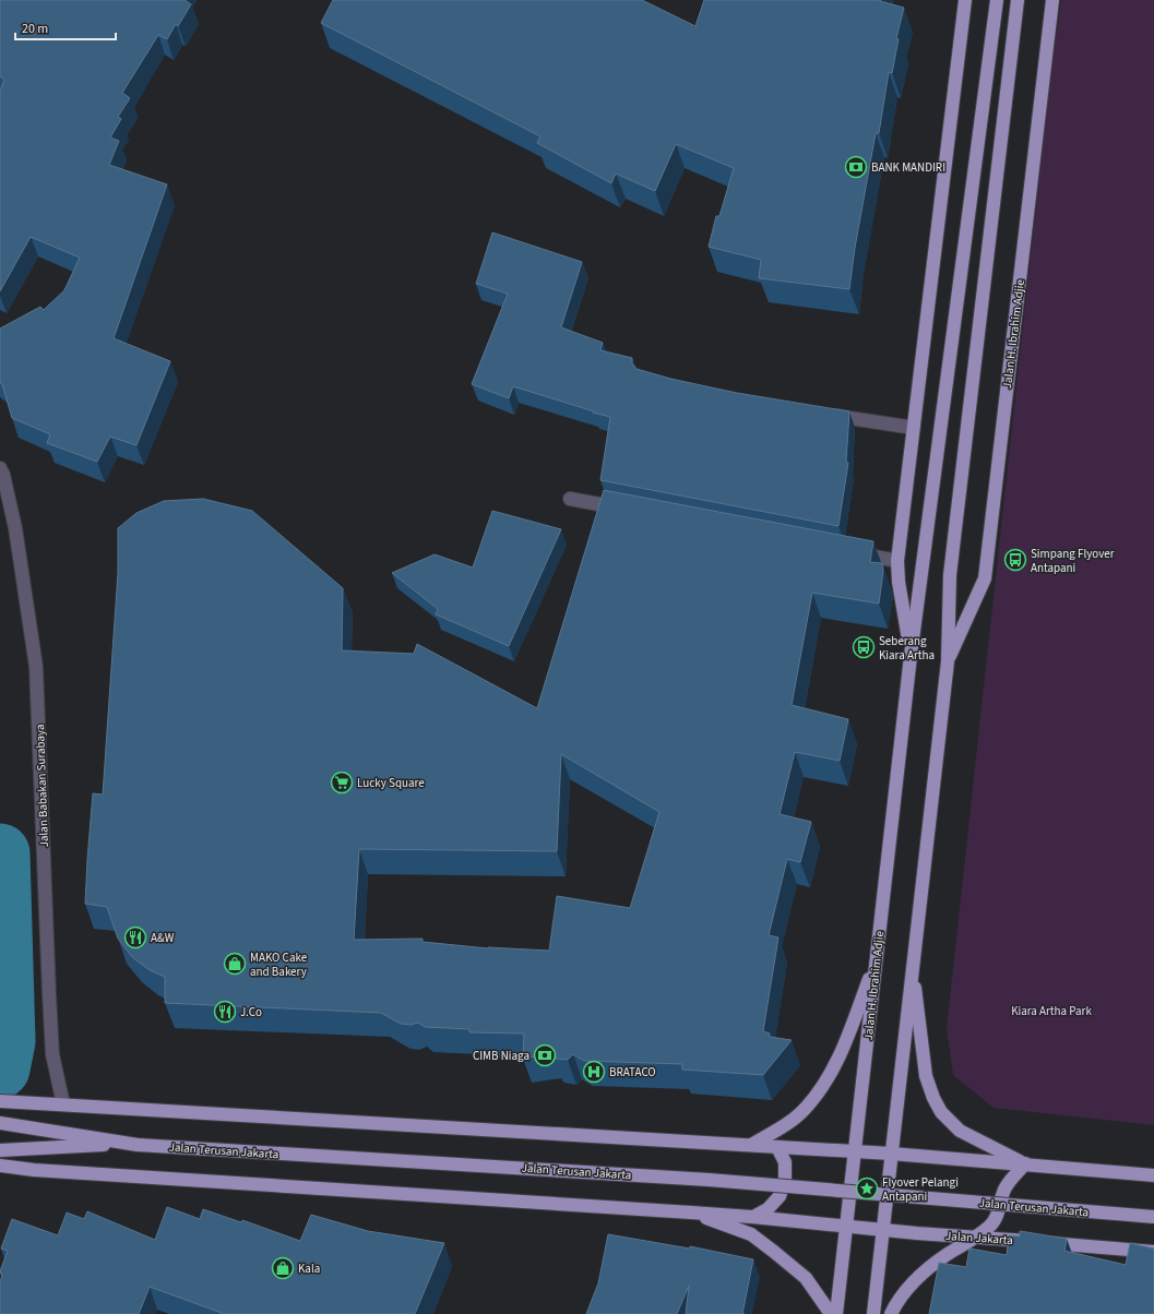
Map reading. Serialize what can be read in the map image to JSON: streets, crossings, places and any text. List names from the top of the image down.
{
  "streets": {
    "main road": ["Jalan H. Ibrahim Adjie", "Jalan Terusan Jakarta", "Jalan Jakarta"],
    "street": ["Jalan Babakan Surabaya"]
  },
  "crossings": [
    ["Jalan H. Ibrahim Adjie", "Jalan Jakarta"]
  ],
  "parks": ["Kiara Artha Park"],
  "places": {
    "bank": ["BANK MANDIRI", "CIMB Niaga"],
    "bus stop": ["Simpang Flyover Antapani", "Seberang Kiara Artha"],
    "supermarket": ["Lucky Square"],
    "restaurant": ["A&W", "J.Co"],
    "shop": ["MAKO Cake and Bakery", "Kala"],
    "hospital": ["BRATACO"],
    "place": ["Flyover Pelangi Antapani"]
  },
  "scale_bar": "20 m"
}
